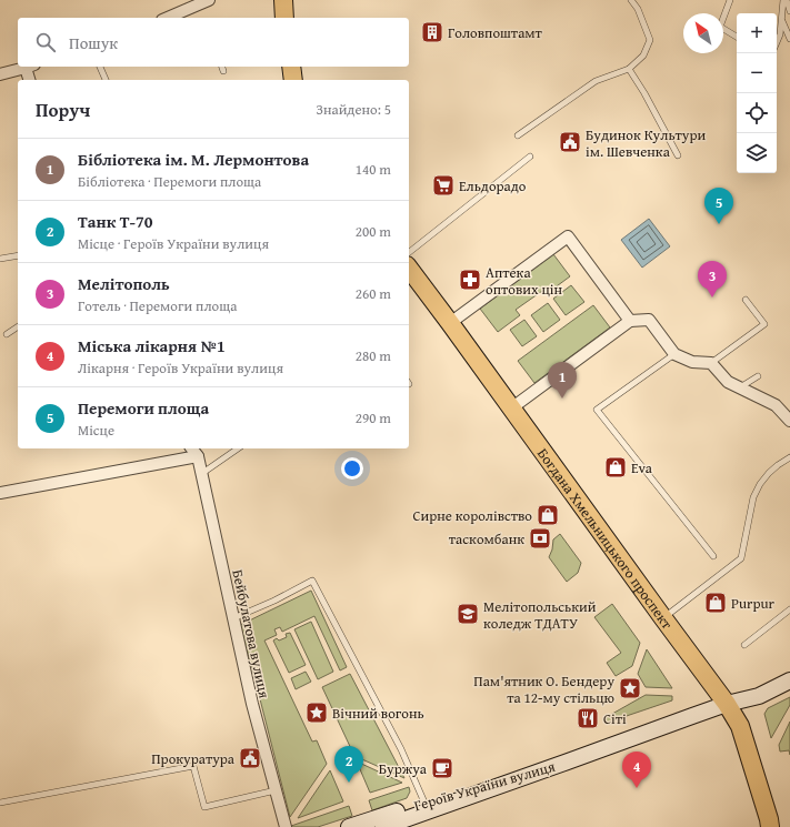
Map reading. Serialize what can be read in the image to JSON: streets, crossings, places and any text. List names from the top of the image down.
{
  "streets": {
    "highway": ["Богдана Хмельницького проспект"],
    "main road": ["Героїв України вулиця"],
    "street": ["Бейбулатова вулиця"]
  },
  "crossings": [
    ["Богдана Хмельницького проспект", "Героїв України вулиця"]
  ],
  "places": {
    "building": ["Головпоштамт"],
    "public building": ["Будинок Культури ім. Шевченка", "Прокуратура"],
    "supermarket": ["Ельдорадо"],
    "pharmacy": ["Аптека оптових цін"],
    "shop": ["Eva", "Сирне королівство", "Purpur"],
    "bank": ["таскомбанк"],
    "school or university": ["Мелітопольський коледж ТДАТУ"],
    "place": ["Пам'ятник О. Бендеру та 12-му стільцю", "Вічний вогонь"],
    "restaurant": ["Сіті"],
    "cafe": ["Буржуа"]
  },
  "north": "top left",
  "page": {
    "map_buttons": ["+", "−"],
    "search": "Пошук",
    "heading": ["Поруч", "Знайдено: 5"],
    "list": [
      {
        "mark": "1",
        "name": "Бібліотека ім. М. Лермонтова",
        "note": "Бібліотека · Перемоги площа",
        "value": "140 m"
      },
      {
        "mark": "2",
        "name": "Танк Т-70",
        "note": "Місце · Героїв України вулиця",
        "value": "200 m"
      },
      {
        "mark": "3",
        "name": "Мелітополь",
        "note": "Готель · Перемоги площа",
        "value": "260 m"
      },
      {
        "mark": "4",
        "name": "Міська лікарня №1",
        "note": "Лікарня · Героїв України вулиця",
        "value": "280 m"
      },
      {
        "mark": "5",
        "name": "Перемоги площа",
        "note": "Місце",
        "value": "290 m"
      }
    ],
    "pins": [
      "5",
      "3",
      "1",
      "2",
      "4"
    ]
  }
}
